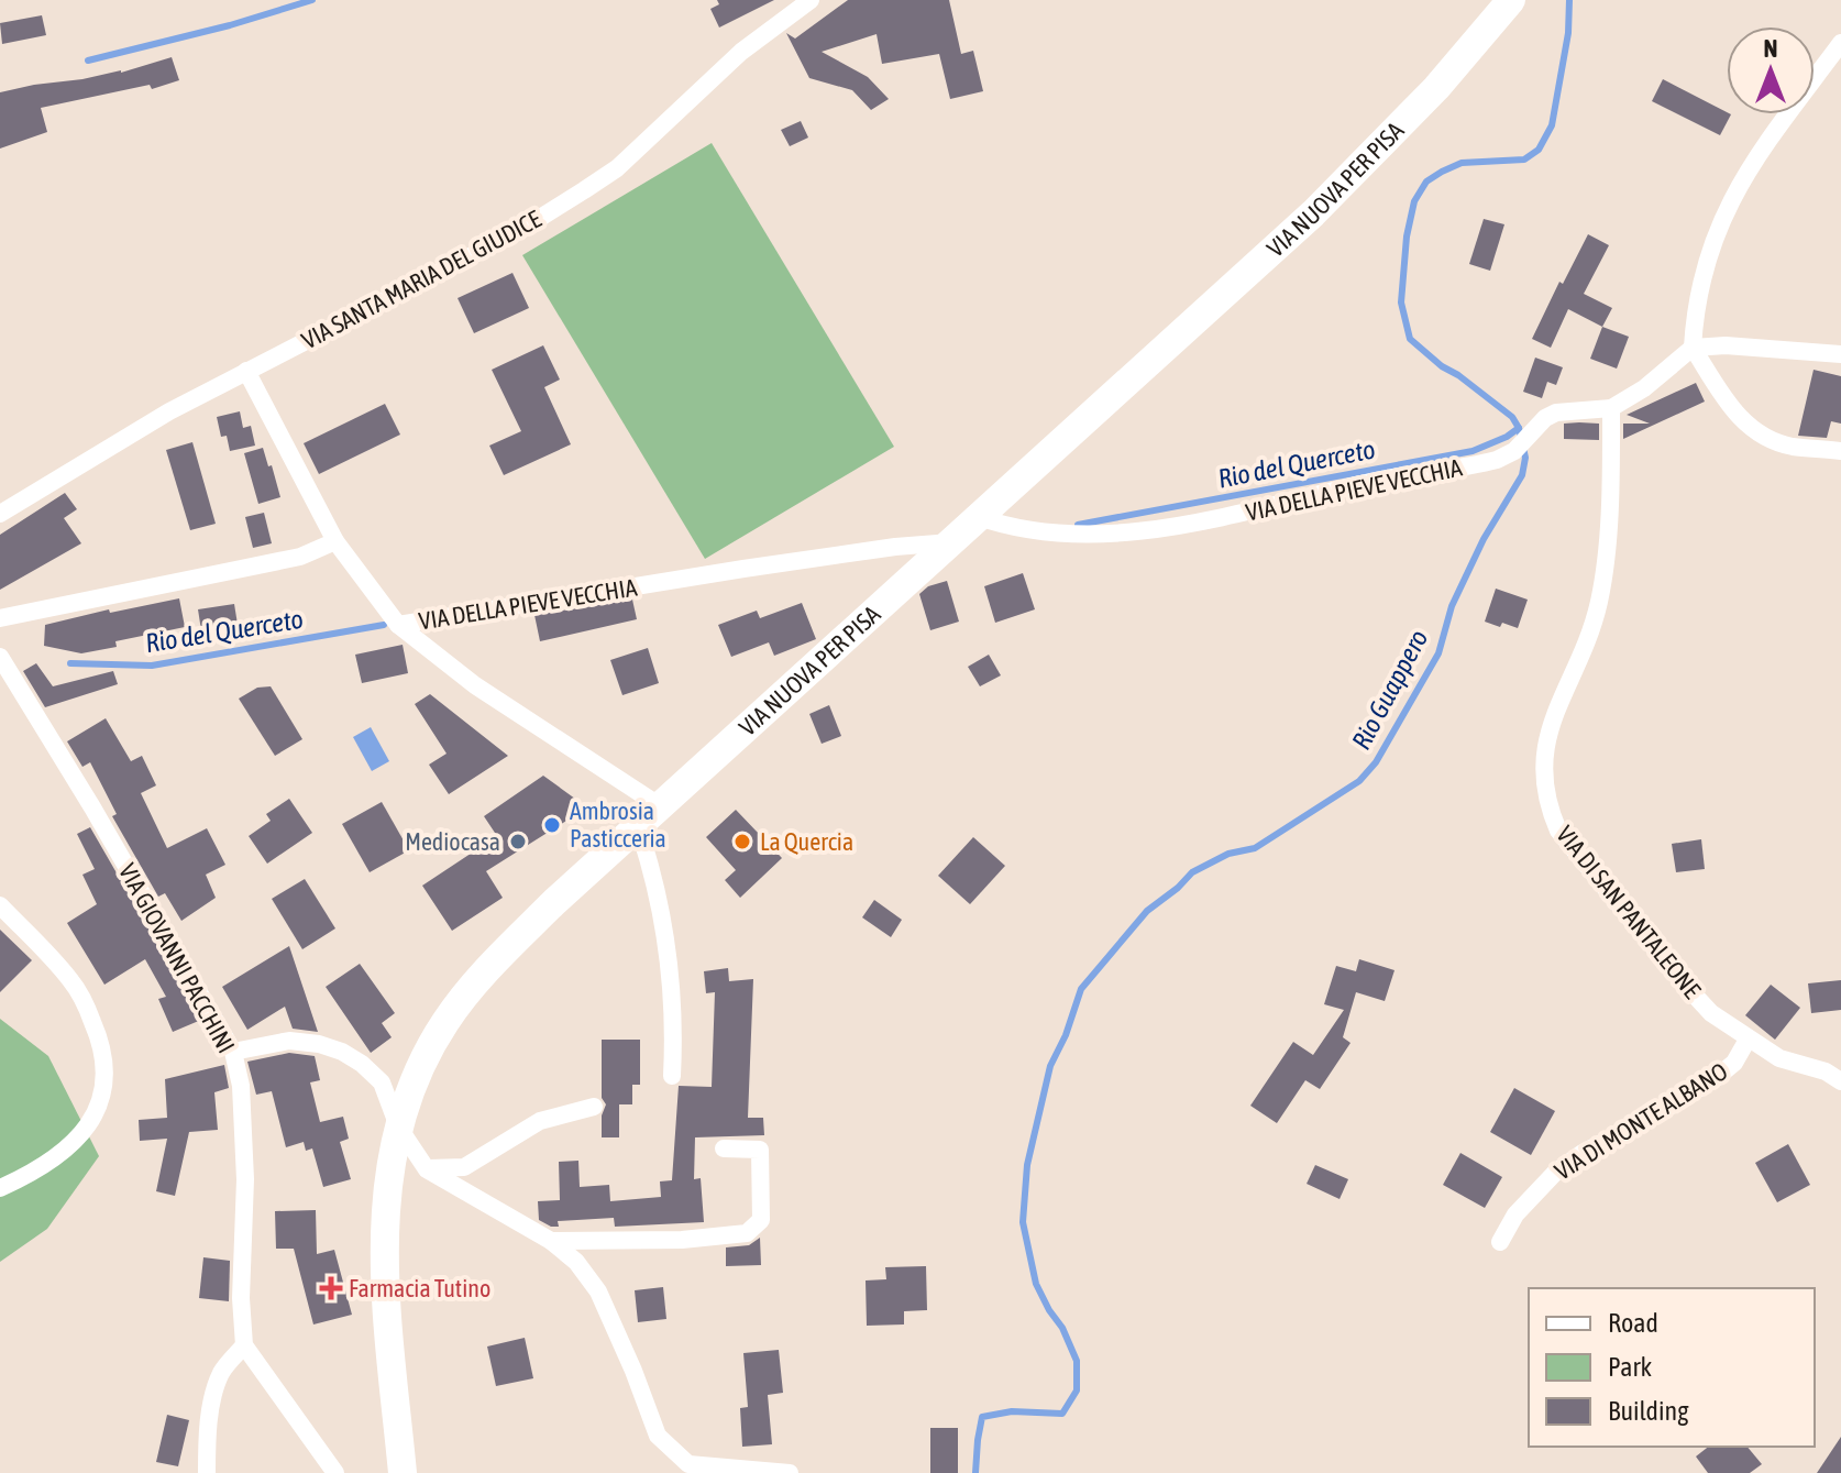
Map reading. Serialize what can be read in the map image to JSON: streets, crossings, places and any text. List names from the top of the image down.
{
  "streets": {
    "main road": ["VIA NUOVA PER PISA"],
    "street": [
      "VIA SANTA MARIA DEL GIUDICE",
      "VIA DELLA PIEVE VECCHIA",
      "VIA DI SAN PANTALEONE",
      "VIA GIOVANNI PACCHINI",
      "VIA DI MONTE ALBANO"
    ]
  },
  "crossings": [
    ["VIA NUOVA PER PISA", "VIA DELLA PIEVE VECCHIA"],
    ["VIA SANTA MARIA DEL GIUDICE", "VIA DELLA PIEVE VECCHIA"],
    ["VIA DELLA PIEVE VECCHIA", "VIA DI SAN PANTALEONE"],
    ["VIA DI SAN PANTALEONE", "VIA DI MONTE ALBANO"]
  ],
  "water": ["Rio del Querceto", "Rio Guappero"],
  "places": {
    "other": ["Ambrosia Pasticceria", "Mediocasa", "La Quercia"],
    "health": ["Farmacia Tutino"]
  },
  "legend": ["Road", "Park", "Building"],
  "north": "top"
}
